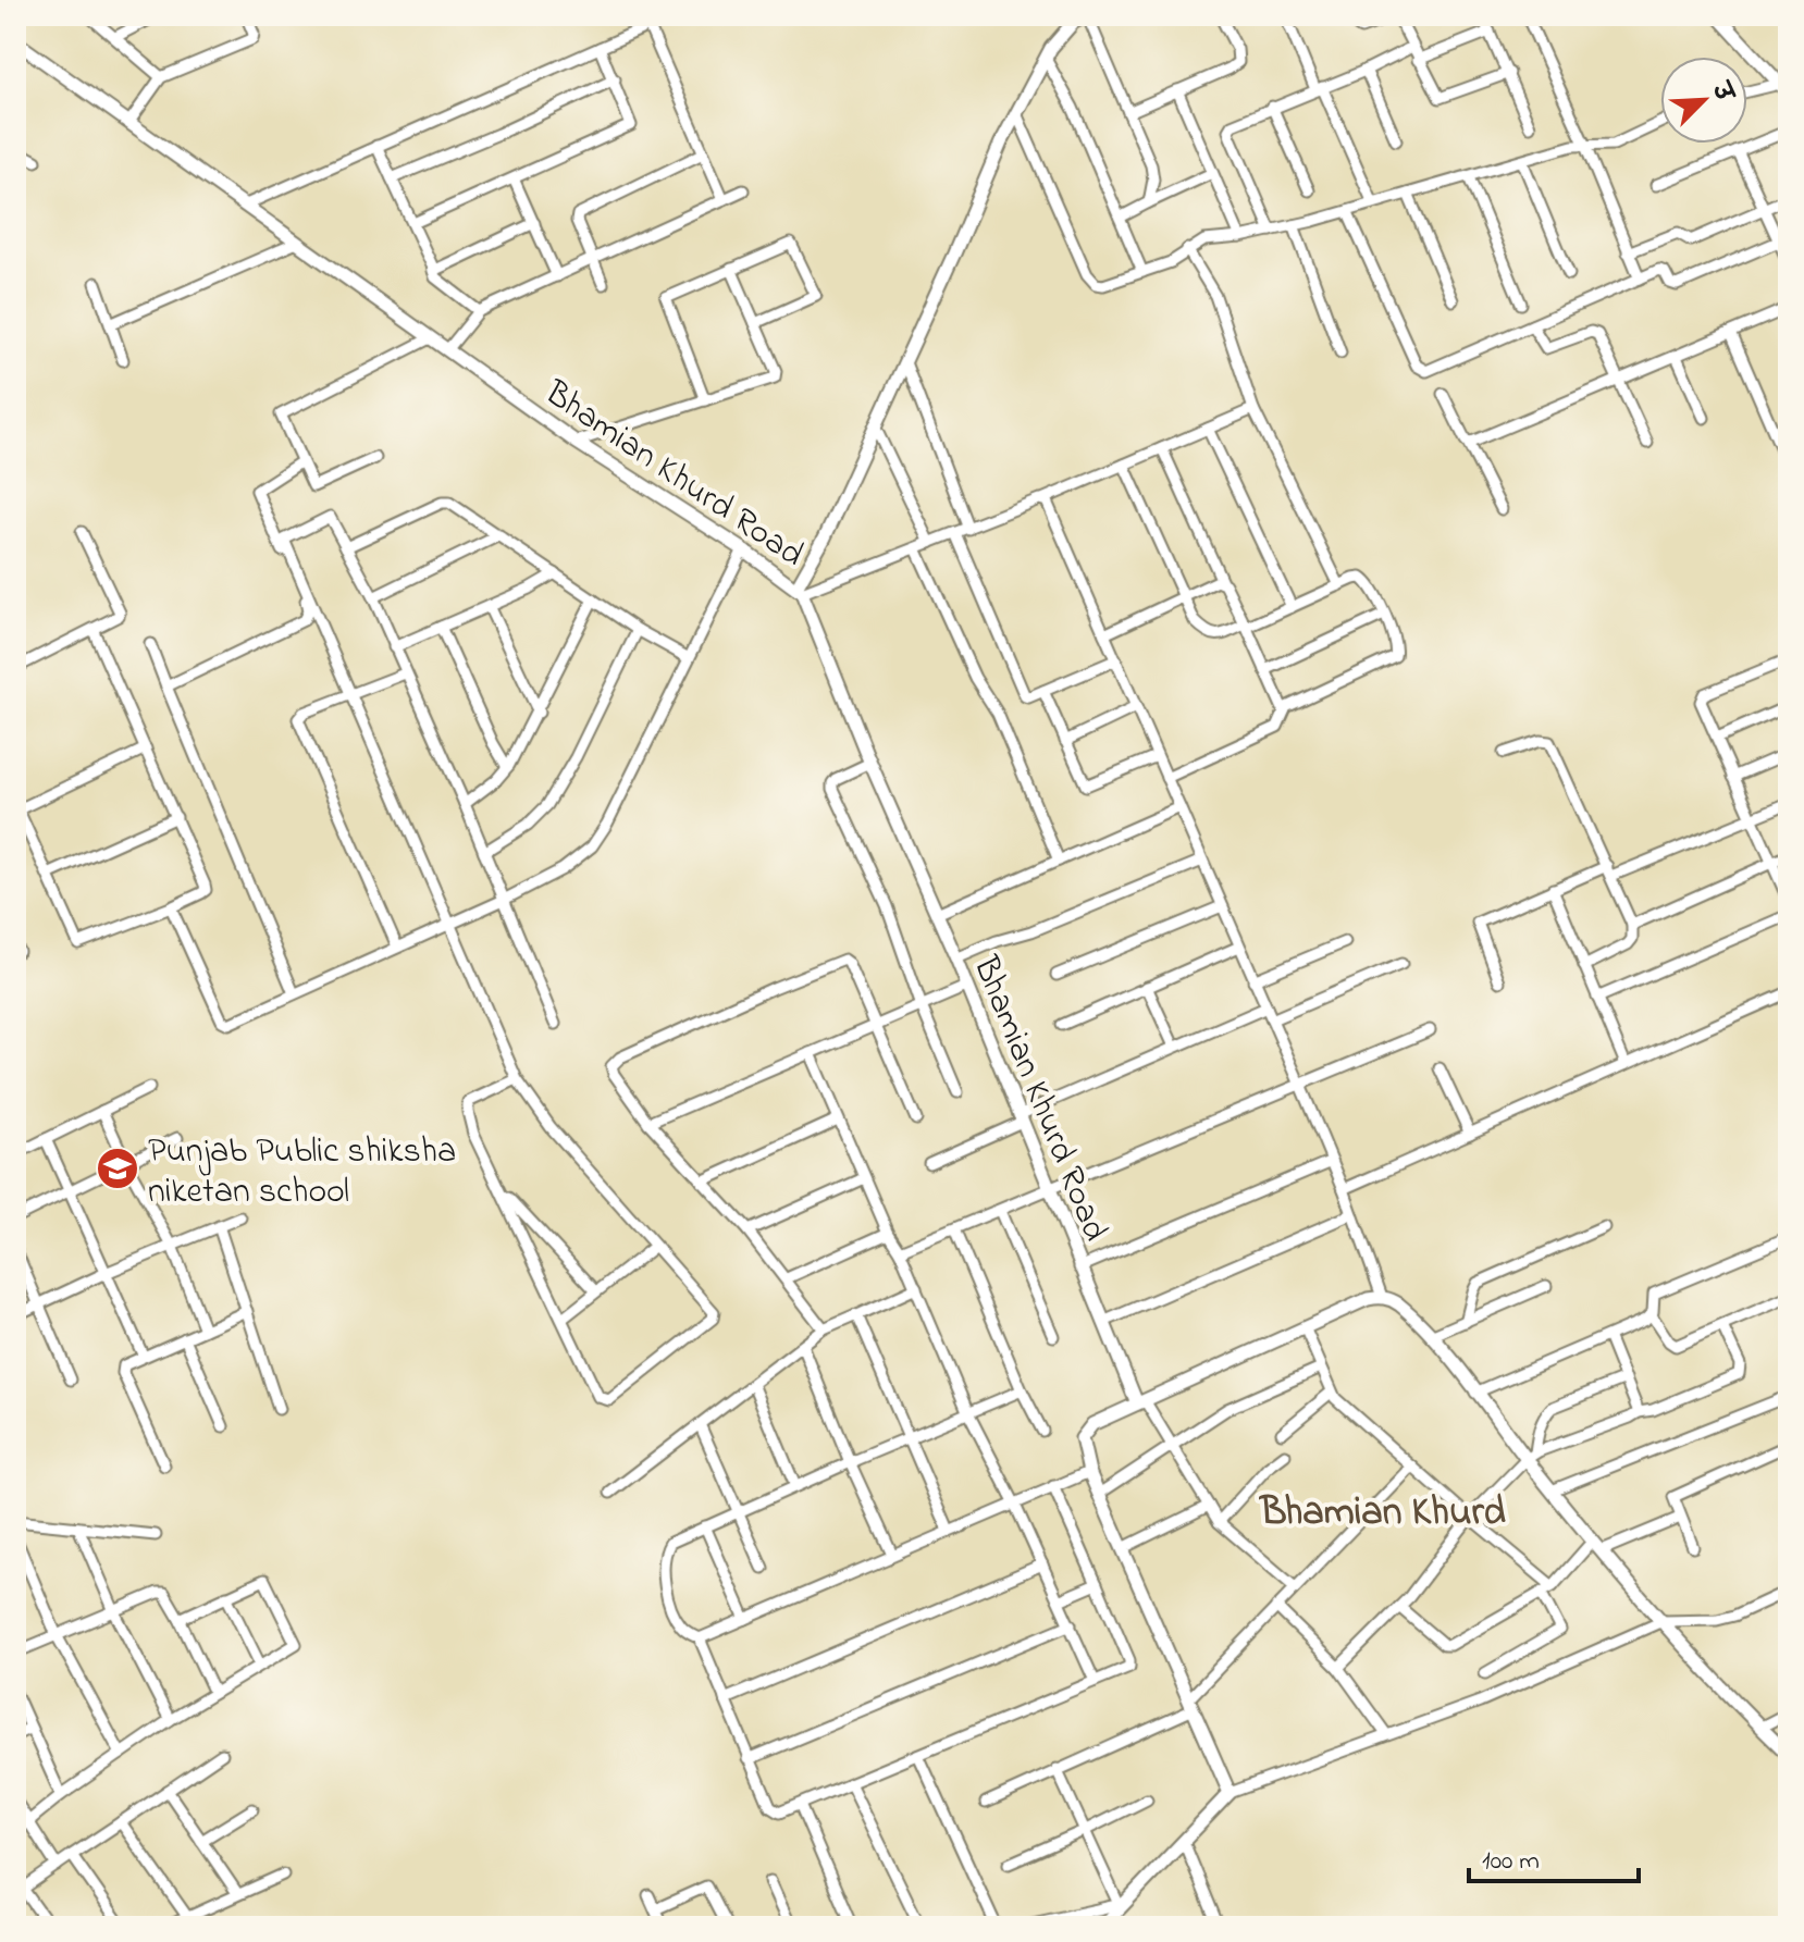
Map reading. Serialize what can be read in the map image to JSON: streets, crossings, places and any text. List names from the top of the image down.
{
  "streets": {
    "street": ["Bhamian Khurd Road"]
  },
  "districts": ["Bhamian Khurd"],
  "places": {
    "school or university": ["Punjab Public shiksha niketan school"]
  },
  "scale_bar": "100 m",
  "north": "top right"
}
